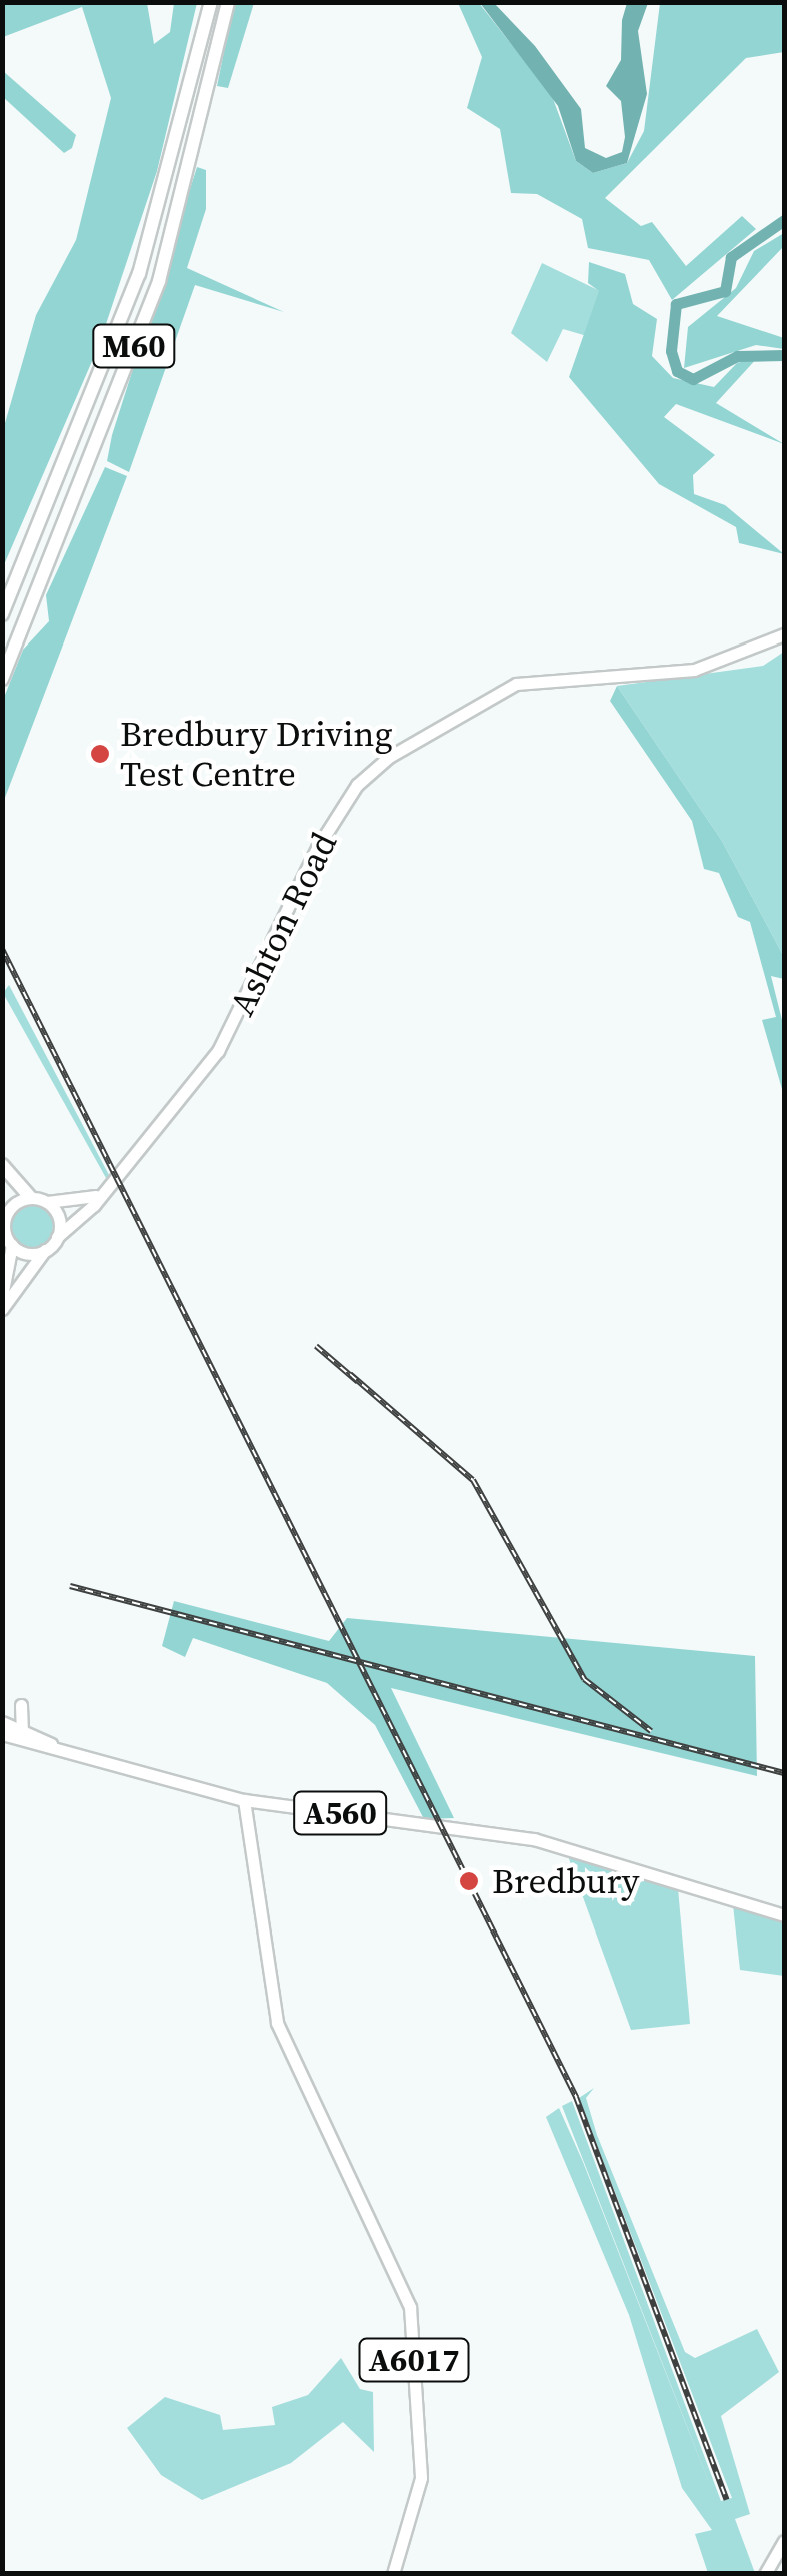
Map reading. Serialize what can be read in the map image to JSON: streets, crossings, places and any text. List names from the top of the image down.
{
  "streets": {
    "highway": ["M60"],
    "main road": ["Ashton Road", "A560", "A6017"]
  },
  "crossings": [
    ["A560", "A6017"]
  ],
  "places": ["Bredbury Driving Test Centre", "Bredbury"]
}
